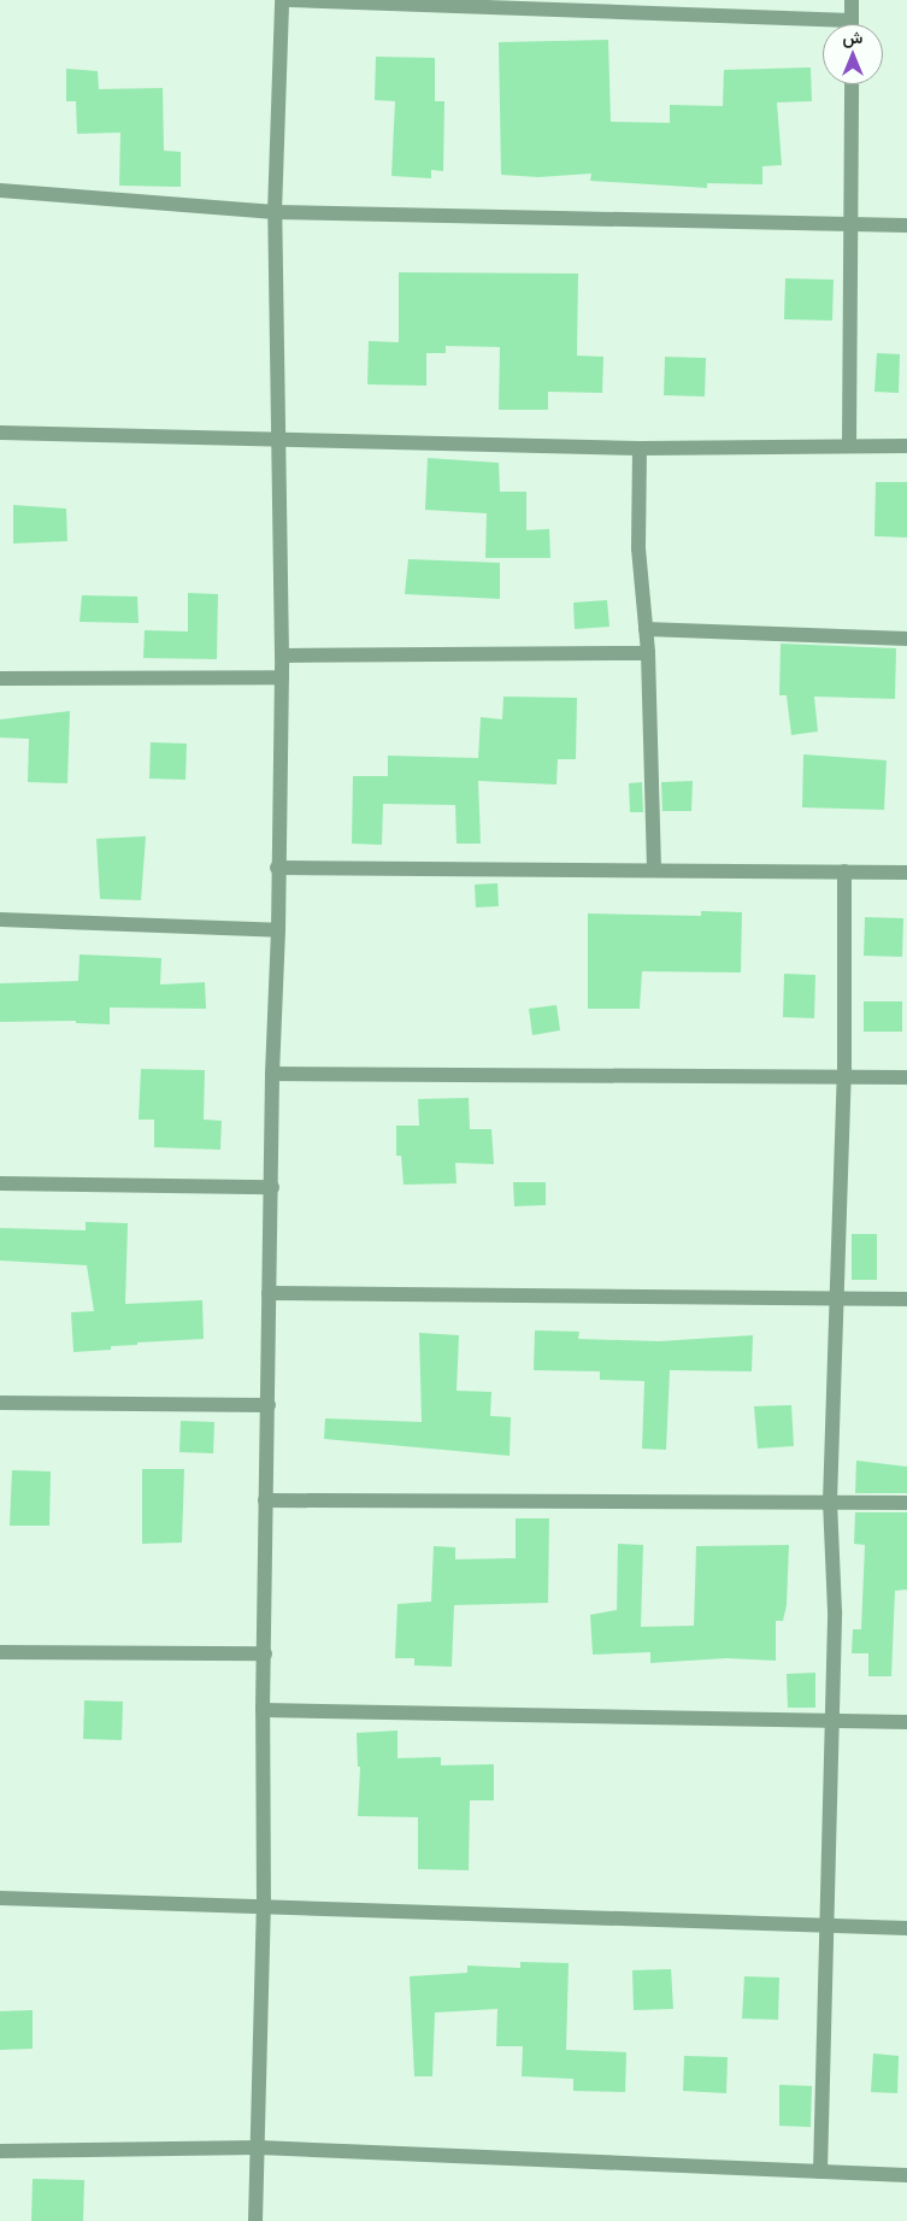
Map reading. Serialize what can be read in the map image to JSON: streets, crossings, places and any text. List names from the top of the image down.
{
  "north": "top"
}
